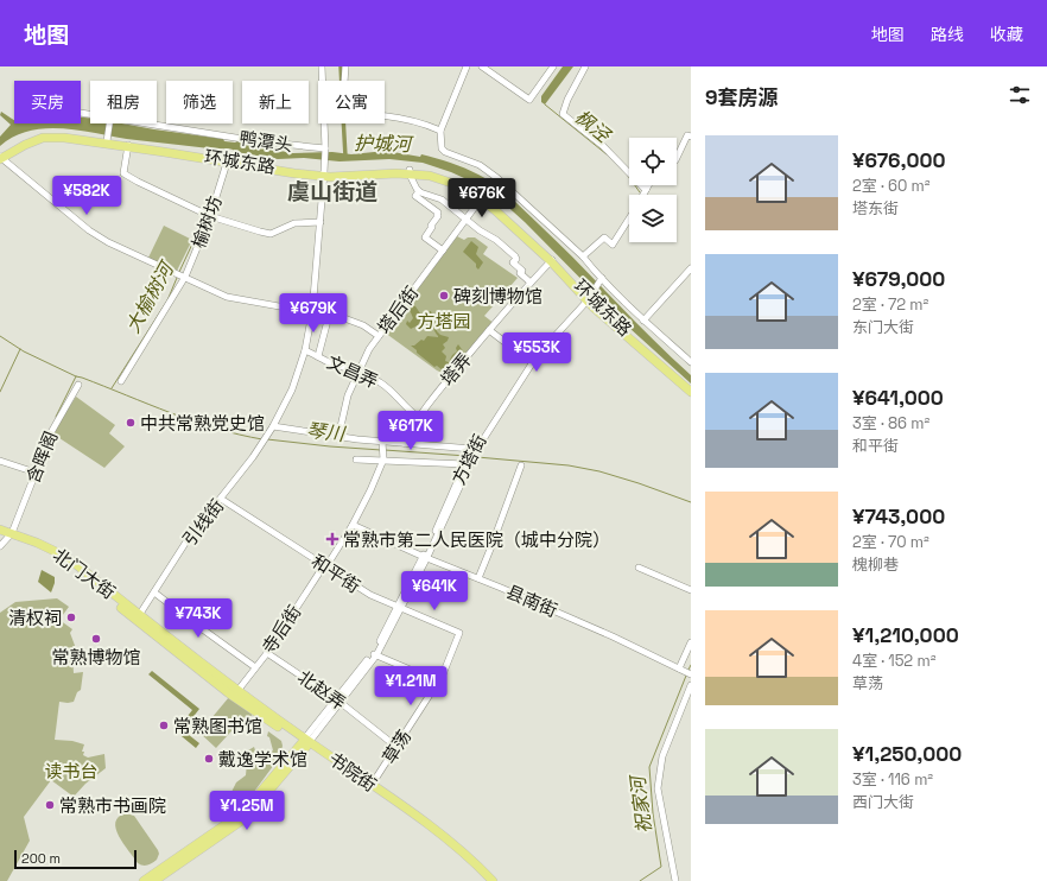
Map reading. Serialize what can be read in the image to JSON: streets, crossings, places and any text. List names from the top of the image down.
{
  "streets": {
    "main road": ["环城东路", "北门大街", "书院街"],
    "street": [
      "鸭潭头",
      "榆树坊",
      "塔后街",
      "塔弄",
      "文昌弄",
      "含晖阁",
      "方塔街",
      "引线街",
      "和平街",
      "县南街",
      "寺后街",
      "北赵弄",
      "草荡"
    ]
  },
  "crossings": [
    ["鸭潭头", "引线街"],
    ["环城东路", "榆树坊"],
    ["环城东路", "塔后街"],
    ["环城东路", "塔弄"],
    ["环城东路", "方塔街"],
    ["环城东路", "引线街"],
    ["塔后街", "文昌弄"],
    ["塔弄", "文昌弄"],
    ["文昌弄", "引线街"],
    ["含晖阁", "北门大街"],
    ["方塔街", "和平街"],
    ["方塔街", "县南街"],
    ["方塔街", "北赵弄"],
    ["方塔街", "书院街"],
    ["引线街", "北门大街"],
    ["引线街", "和平街"],
    ["引线街", "书院街"],
    ["北门大街", "书院街"],
    ["和平街", "寺后街"],
    ["和平街", "草荡"],
    ["县南街", "寺后街"],
    ["寺后街", "北赵弄"],
    ["寺后街", "书院街"],
    ["北赵弄", "草荡"],
    ["草荡", "书院街"]
  ],
  "districts": ["虞山街道"],
  "water": [
    "枫泾",
    "护城河",
    "大榆树河",
    "琴川",
    "祝家河"
  ],
  "parks": ["方塔园", "读书台"],
  "places": {
    "other": [
      "碑刻博物馆",
      "中共常熟党史馆",
      "清权祠",
      "常熟博物馆",
      "常熟图书馆",
      "戴逸学术馆",
      "常熟市书画院"
    ],
    "health": ["常熟市第二人民医院（城中分院）"]
  },
  "scale_bar": "200 m",
  "page": {
    "header": "地图",
    "nav": ["地图", "路线", "收藏"],
    "heading": "9套房源",
    "chip": [
      "买房",
      "租房",
      "筛选",
      "新上",
      "公寓"
    ],
    "list": [
      {
        "name": "¥676,000",
        "note": "2室 · 60 m² · 塔东街"
      },
      {
        "name": "¥679,000",
        "note": "2室 · 72 m² · 东门大街"
      },
      {
        "name": "¥641,000",
        "note": "3室 · 86 m² · 和平街"
      },
      {
        "name": "¥743,000",
        "note": "2室 · 70 m² · 槐柳巷"
      },
      {
        "name": "¥1,210,000",
        "note": "4室 · 152 m² · 草荡"
      },
      {
        "name": "¥1,250,000",
        "note": "3室 · 116 m² · 西门大街"
      }
    ],
    "price": [
      "¥582K",
      "¥676K",
      "¥679K",
      "¥553K",
      "¥617K",
      "¥641K",
      "¥743K",
      "¥1.21M",
      "¥1.25M"
    ],
    "scale": "200 m"
  }
}
